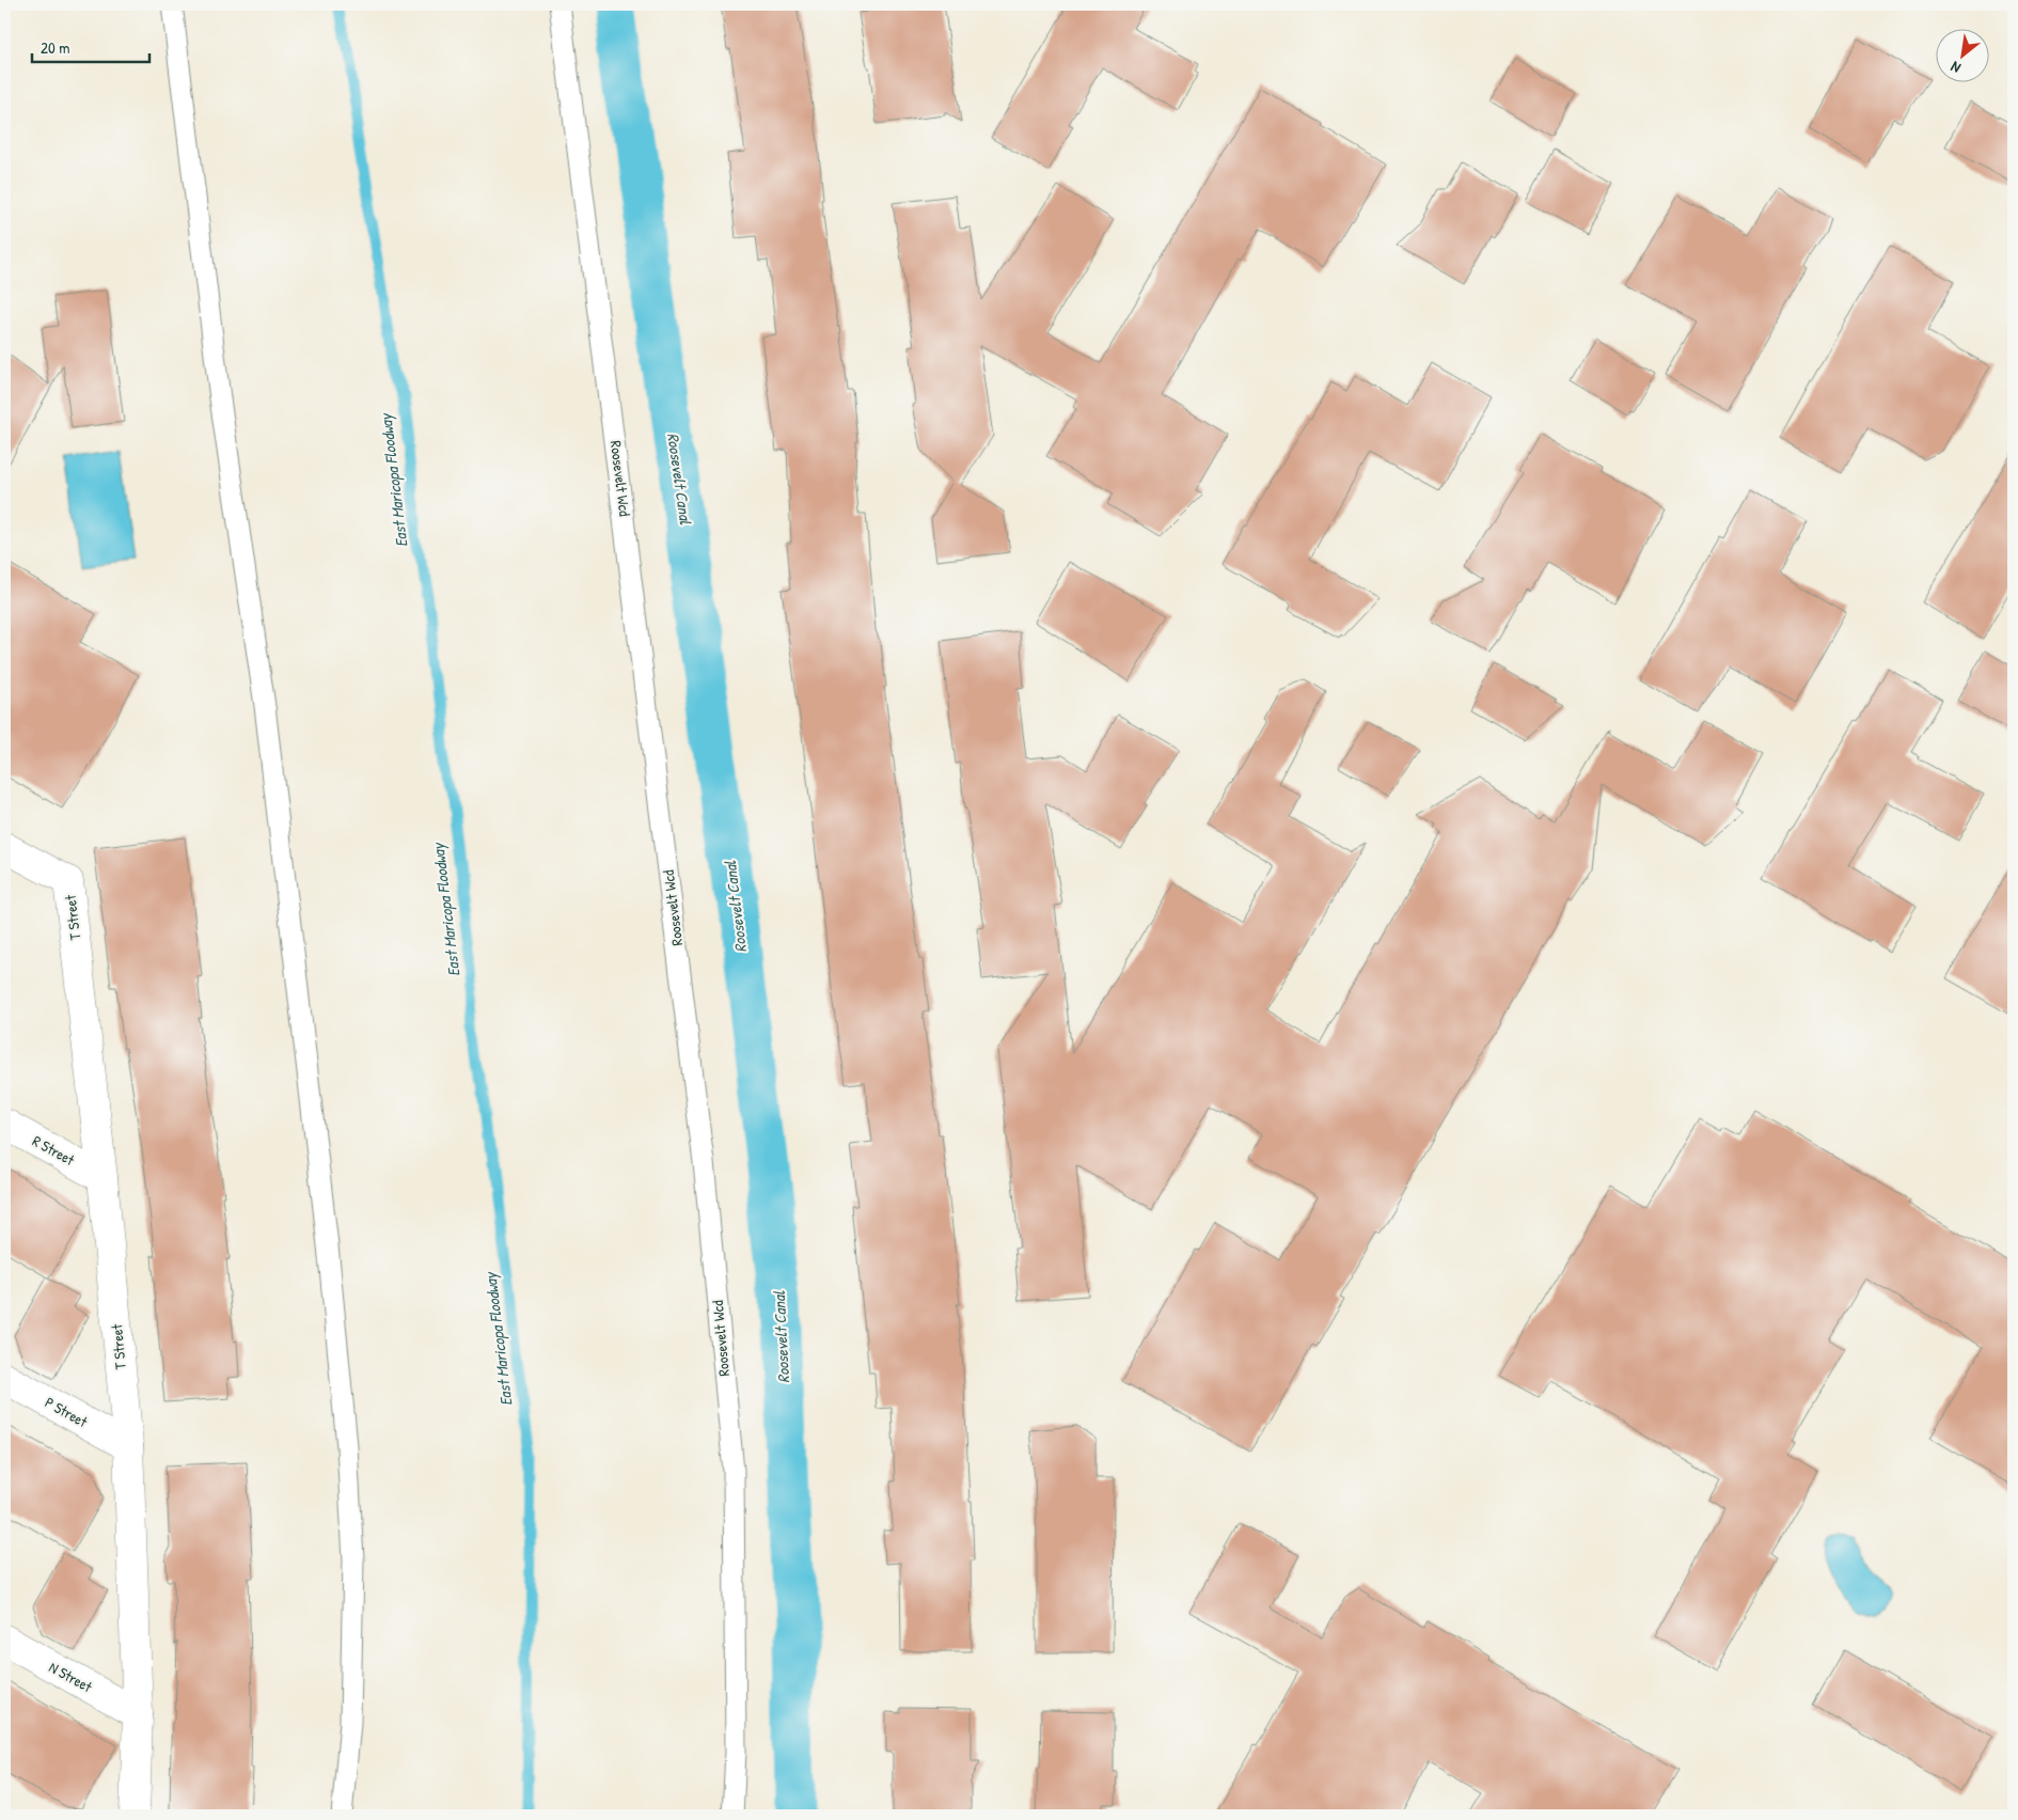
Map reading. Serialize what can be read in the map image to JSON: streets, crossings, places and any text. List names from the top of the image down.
{
  "streets": {
    "street": [
      "T Street",
      "R Street",
      "P Street",
      "N Street"
    ],
    "lane": ["Roosevelt Wcd"]
  },
  "crossings": [
    ["T Street", "R Street"],
    ["T Street", "P Street"],
    ["T Street", "N Street"]
  ],
  "water": ["Roosevelt Canal", "East Maricopa Floodway"],
  "scale_bar": "20 m",
  "north": "bottom left"
}
